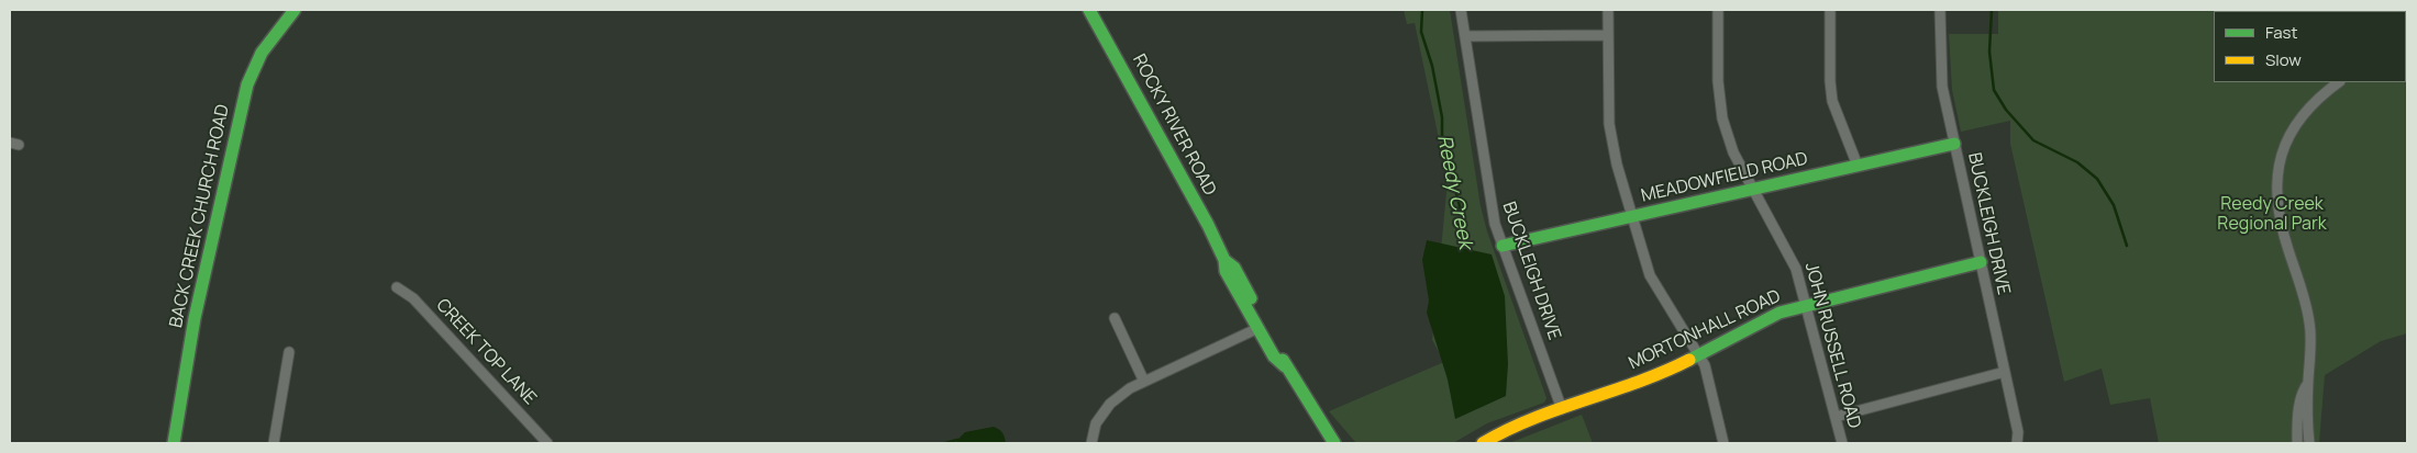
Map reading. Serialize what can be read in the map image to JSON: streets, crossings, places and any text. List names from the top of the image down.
{
  "streets": {
    "street": [
      "ROCKY RIVER ROAD",
      "MEADOWFIELD ROAD",
      "BACK CREEK CHURCH ROAD",
      "BUCKLEIGH DRIVE",
      "MORTONHALL ROAD",
      "JOHN RUSSELL ROAD",
      "CREEK TOP LANE"
    ]
  },
  "crossings": [
    ["MEADOWFIELD ROAD", "BUCKLEIGH DRIVE"],
    ["MEADOWFIELD ROAD", "JOHN RUSSELL ROAD"],
    ["BUCKLEIGH DRIVE", "MORTONHALL ROAD"],
    ["MORTONHALL ROAD", "JOHN RUSSELL ROAD"]
  ],
  "water": ["Reedy Creek"],
  "parks": ["Reedy Creek Regional Park"],
  "legend": ["Fast", "Slow"]
}
